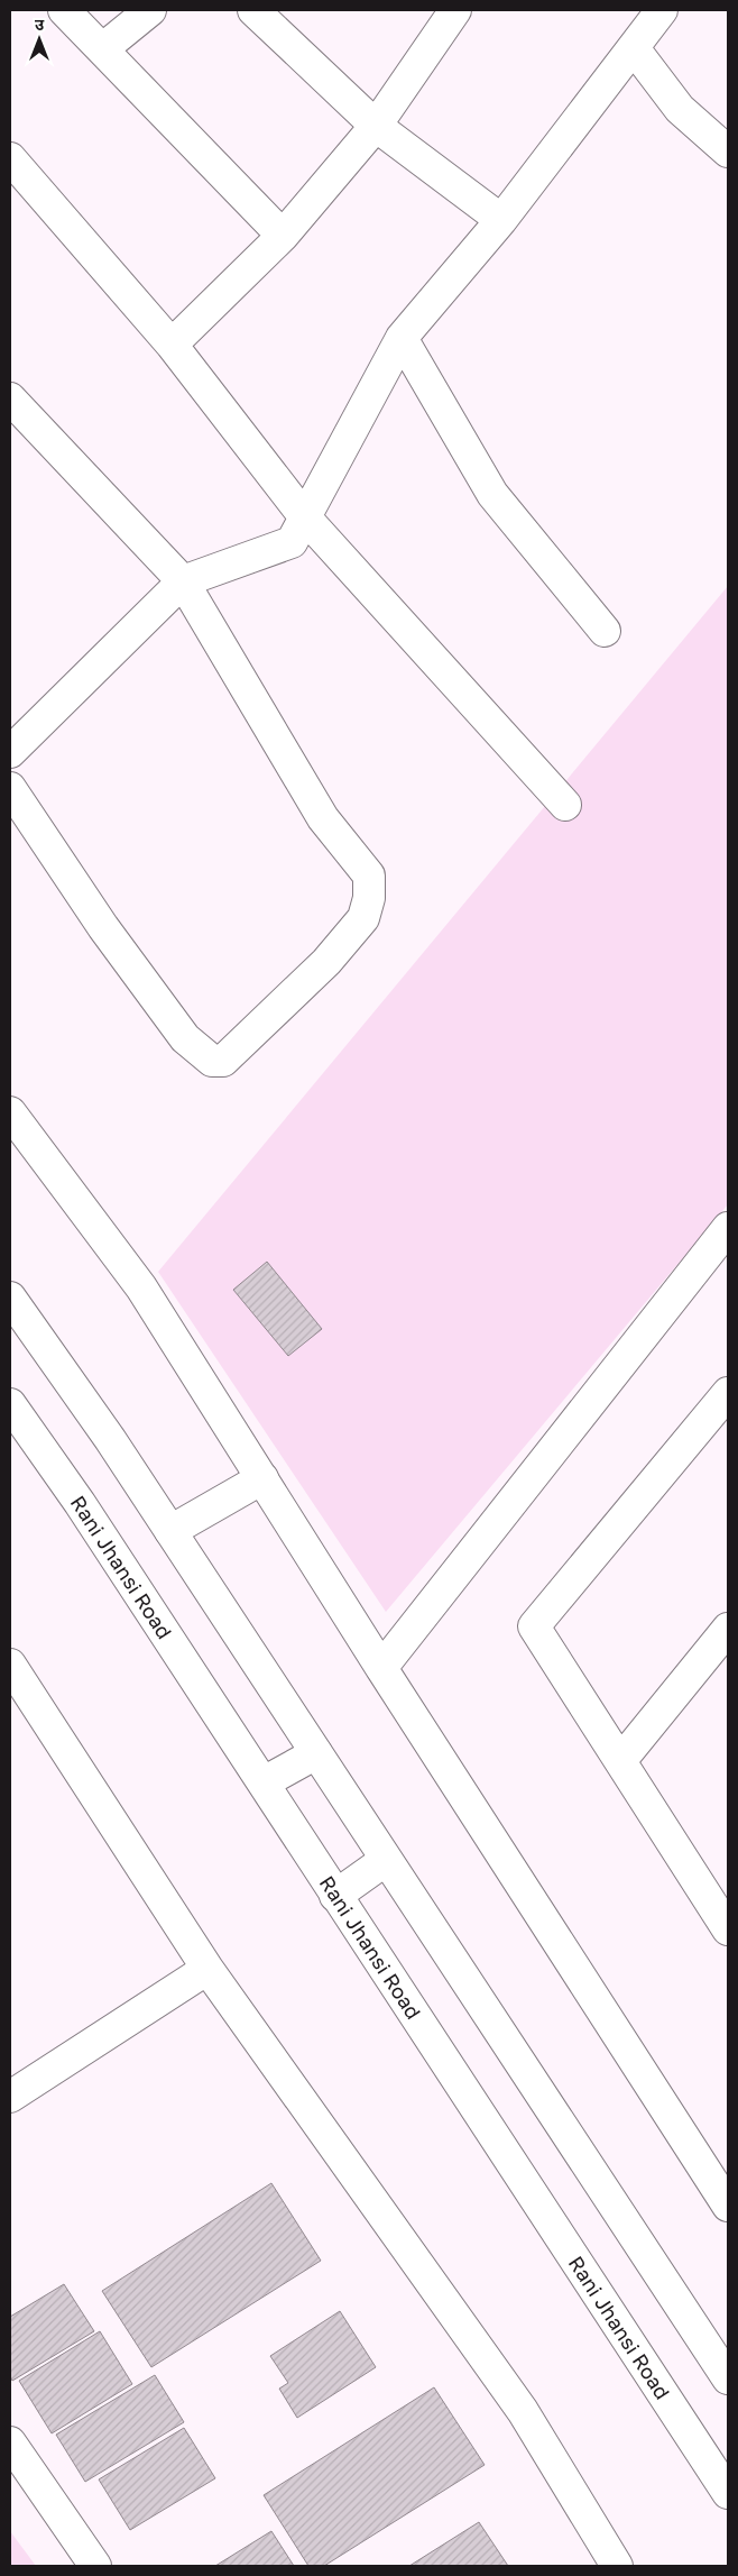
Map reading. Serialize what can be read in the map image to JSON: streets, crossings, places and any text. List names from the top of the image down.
{
  "streets": {
    "main road": ["Rani Jhansi Road"]
  },
  "north": "top"
}
